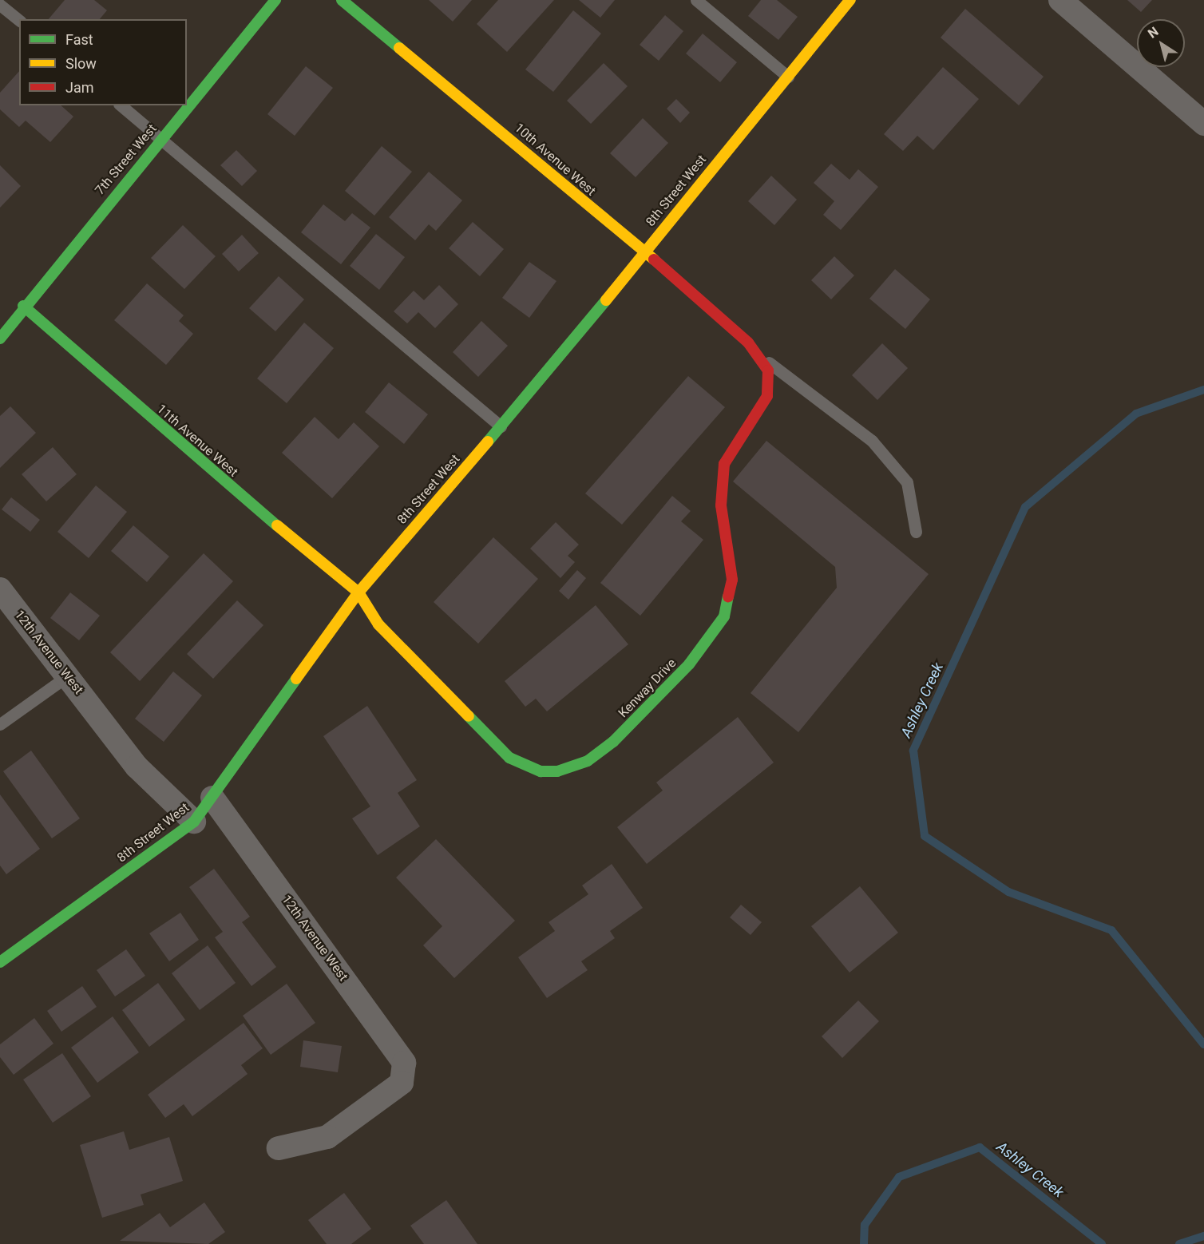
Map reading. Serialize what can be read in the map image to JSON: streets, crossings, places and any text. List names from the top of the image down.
{
  "streets": {
    "street": [
      "7th Street West",
      "10th Avenue West",
      "8th Street West",
      "11th Avenue West",
      "12th Avenue West",
      "Kenway Drive"
    ]
  },
  "crossings": [
    ["7th Street West", "11th Avenue West"],
    ["10th Avenue West", "8th Street West"],
    ["10th Avenue West", "Kenway Drive"],
    ["8th Street West", "11th Avenue West"],
    ["8th Street West", "12th Avenue West"],
    ["8th Street West", "Kenway Drive"],
    ["11th Avenue West", "Kenway Drive"]
  ],
  "water": ["Ashley Creek"],
  "legend": ["Fast", "Slow", "Jam"],
  "north": "top left"
}
